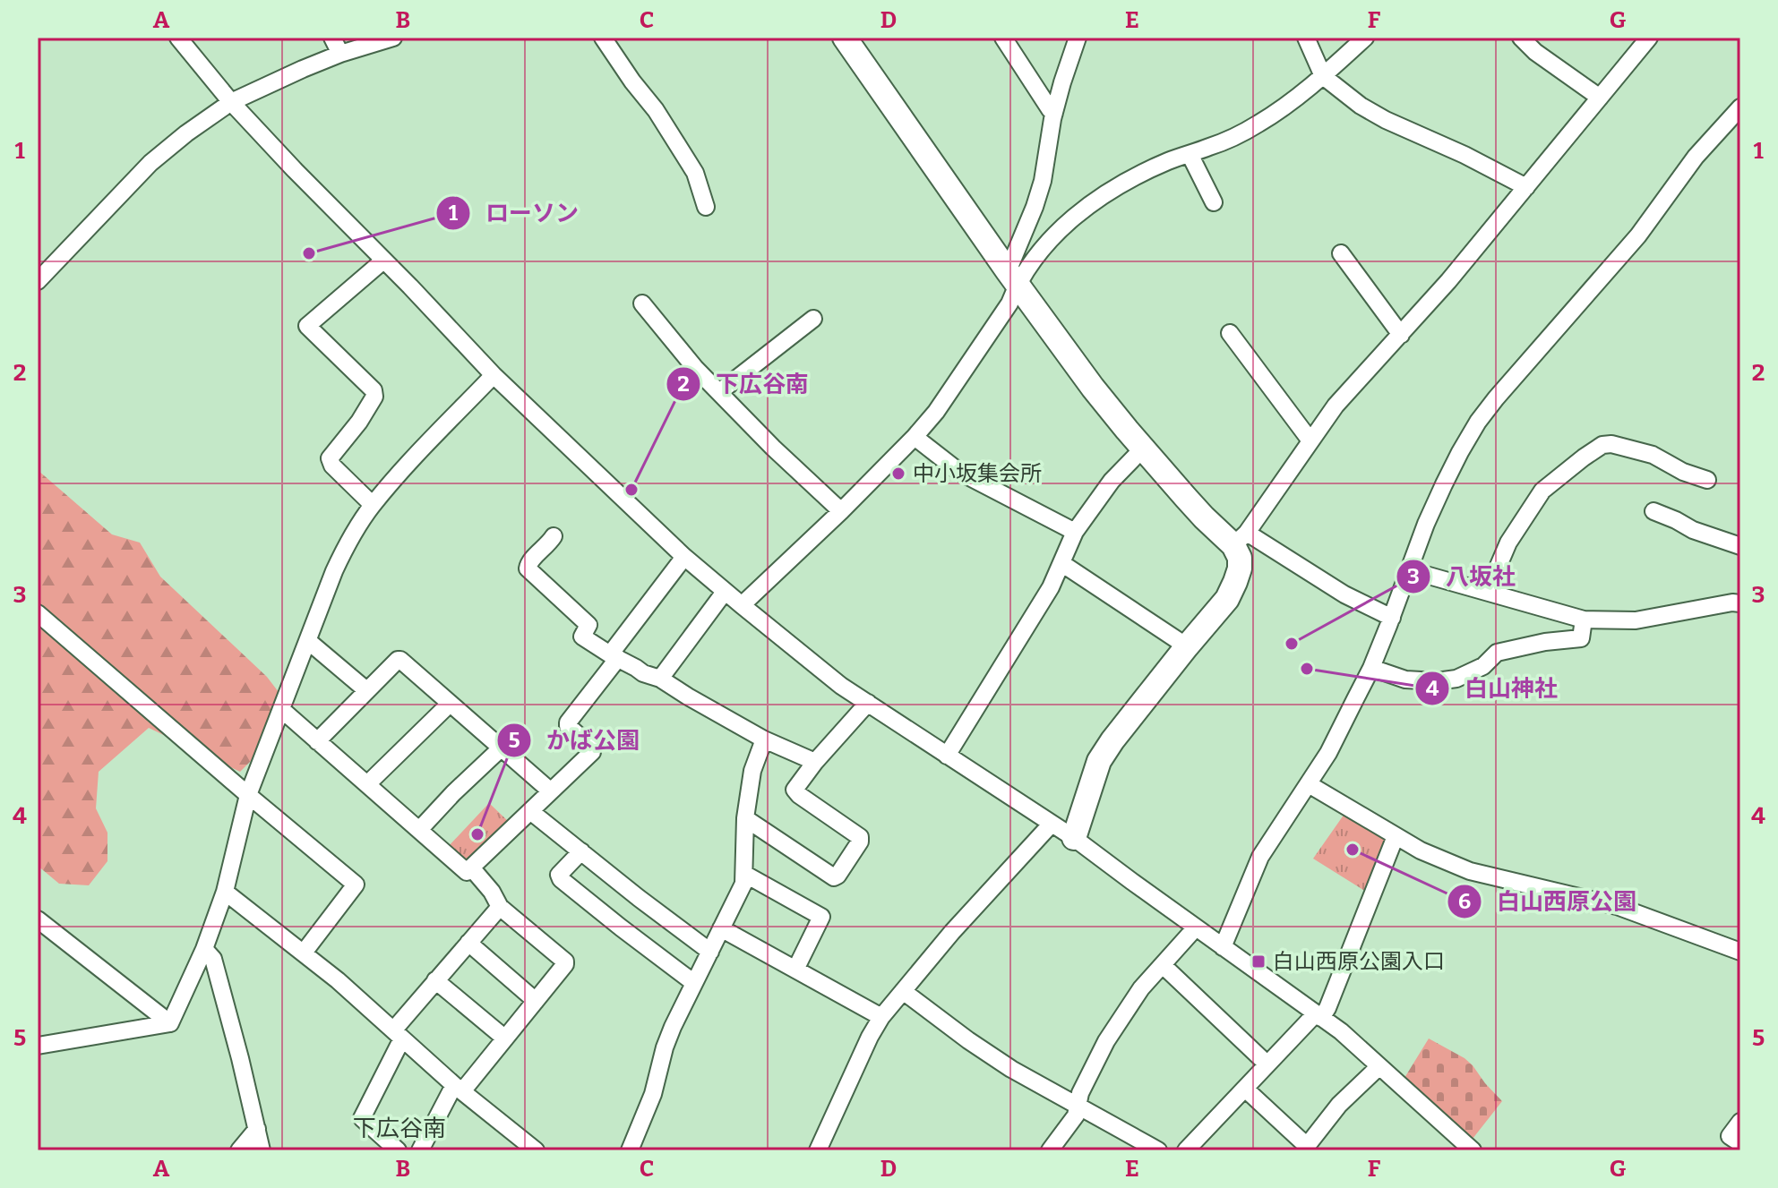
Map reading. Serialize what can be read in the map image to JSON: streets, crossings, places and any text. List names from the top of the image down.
{
  "districts": ["下広谷南"],
  "places": {
    "other": [
      "ローソン",
      "中小坂集会所",
      "下広谷南",
      "八坂社",
      "白山神社",
      "かば公園",
      "白山西原公園"
    ],
    "transit": ["白山西原公園入口"]
  },
  "grid": {
    "columns": [
      "A",
      "B",
      "C",
      "D",
      "E",
      "F",
      "G"
    ],
    "rows": [
      "1",
      "2",
      "3",
      "4",
      "5"
    ]
  }
}
